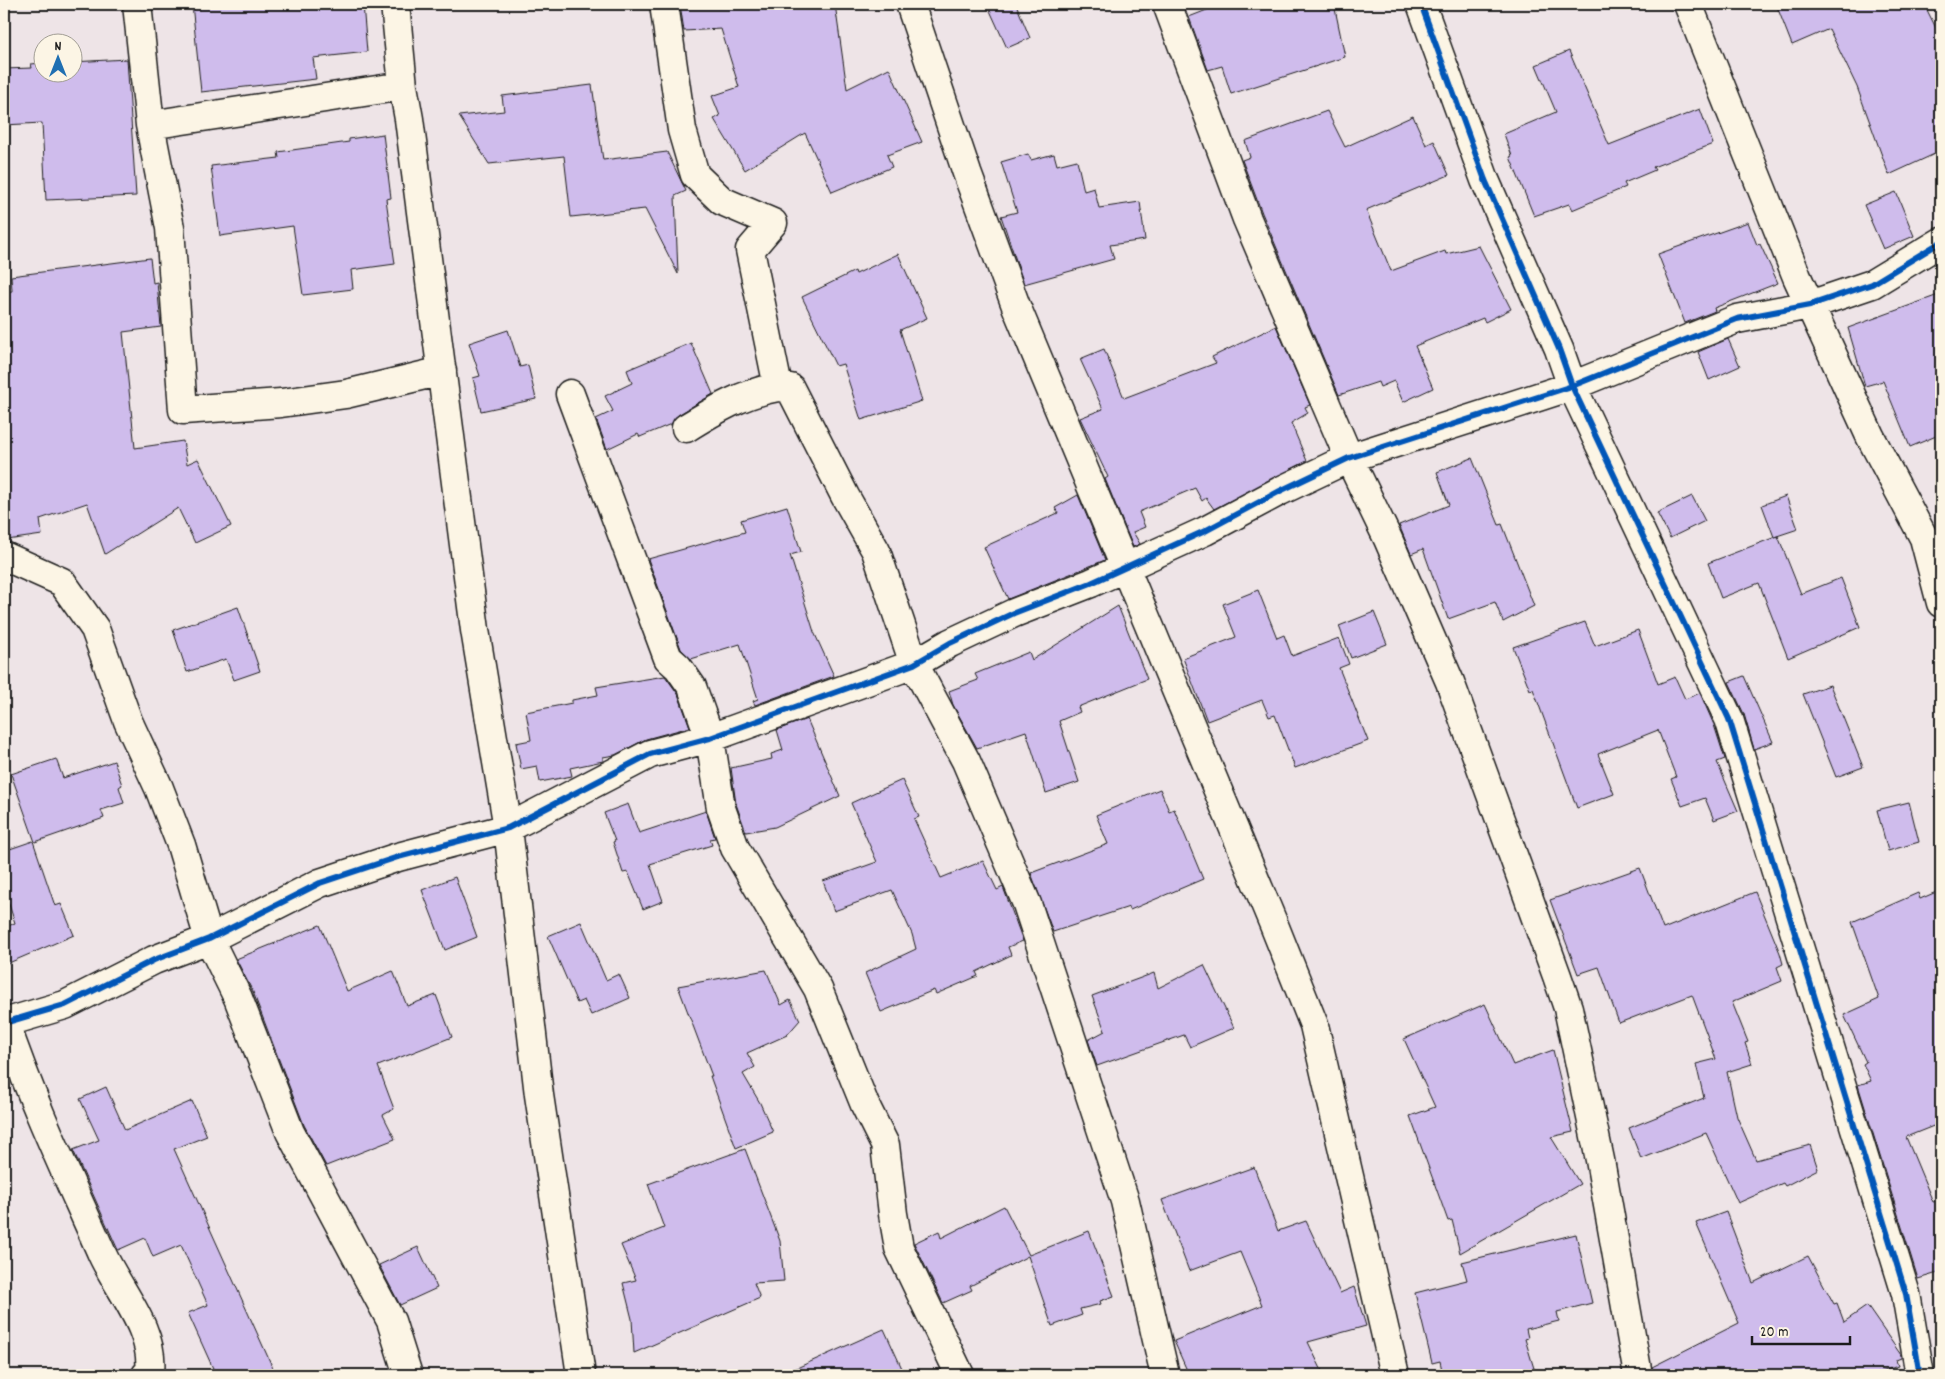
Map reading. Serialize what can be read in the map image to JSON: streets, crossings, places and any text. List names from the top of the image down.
{
  "scale_bar": "20 m",
  "north": "top"
}
